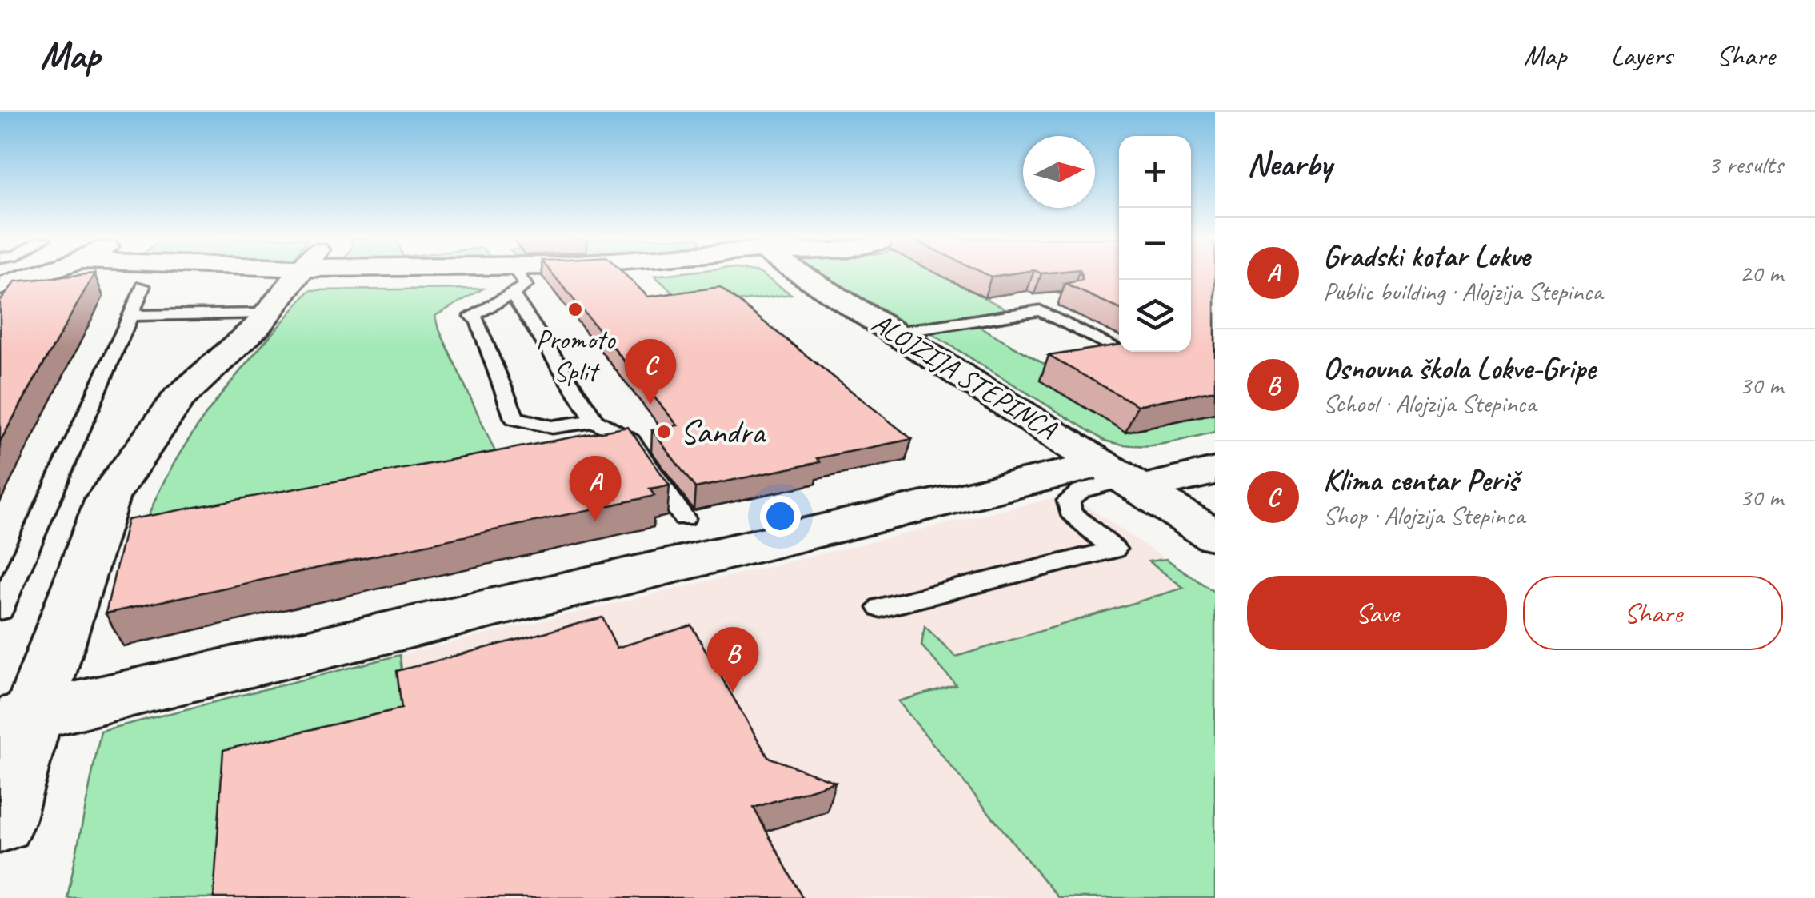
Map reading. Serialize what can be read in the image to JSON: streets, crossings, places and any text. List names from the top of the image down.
{
  "streets": {
    "street": ["ALOJZIJA STEPINCA"]
  },
  "places": ["Promoto Split", "Sandra"],
  "north": "right",
  "page": {
    "header": "Map",
    "nav": ["Map", "Layers", "Share"],
    "heading": ["Nearby", "3 results"],
    "map_buttons": ["+", "−"],
    "list": [
      {
        "mark": "A",
        "name": "Gradski kotar Lokve",
        "note": "Public building · Alojzija Stepinca",
        "value": "20 m"
      },
      {
        "mark": "B",
        "name": "Osnovna škola Lokve-Gripe",
        "note": "School · Alojzija Stepinca",
        "value": "30 m"
      },
      {
        "mark": "C",
        "name": "Klima centar Periš",
        "note": "Shop · Alojzija Stepinca",
        "value": "30 m"
      }
    ],
    "pins": ["C", "A", "B"],
    "buttons": ["Save", "Share"]
  }
}
